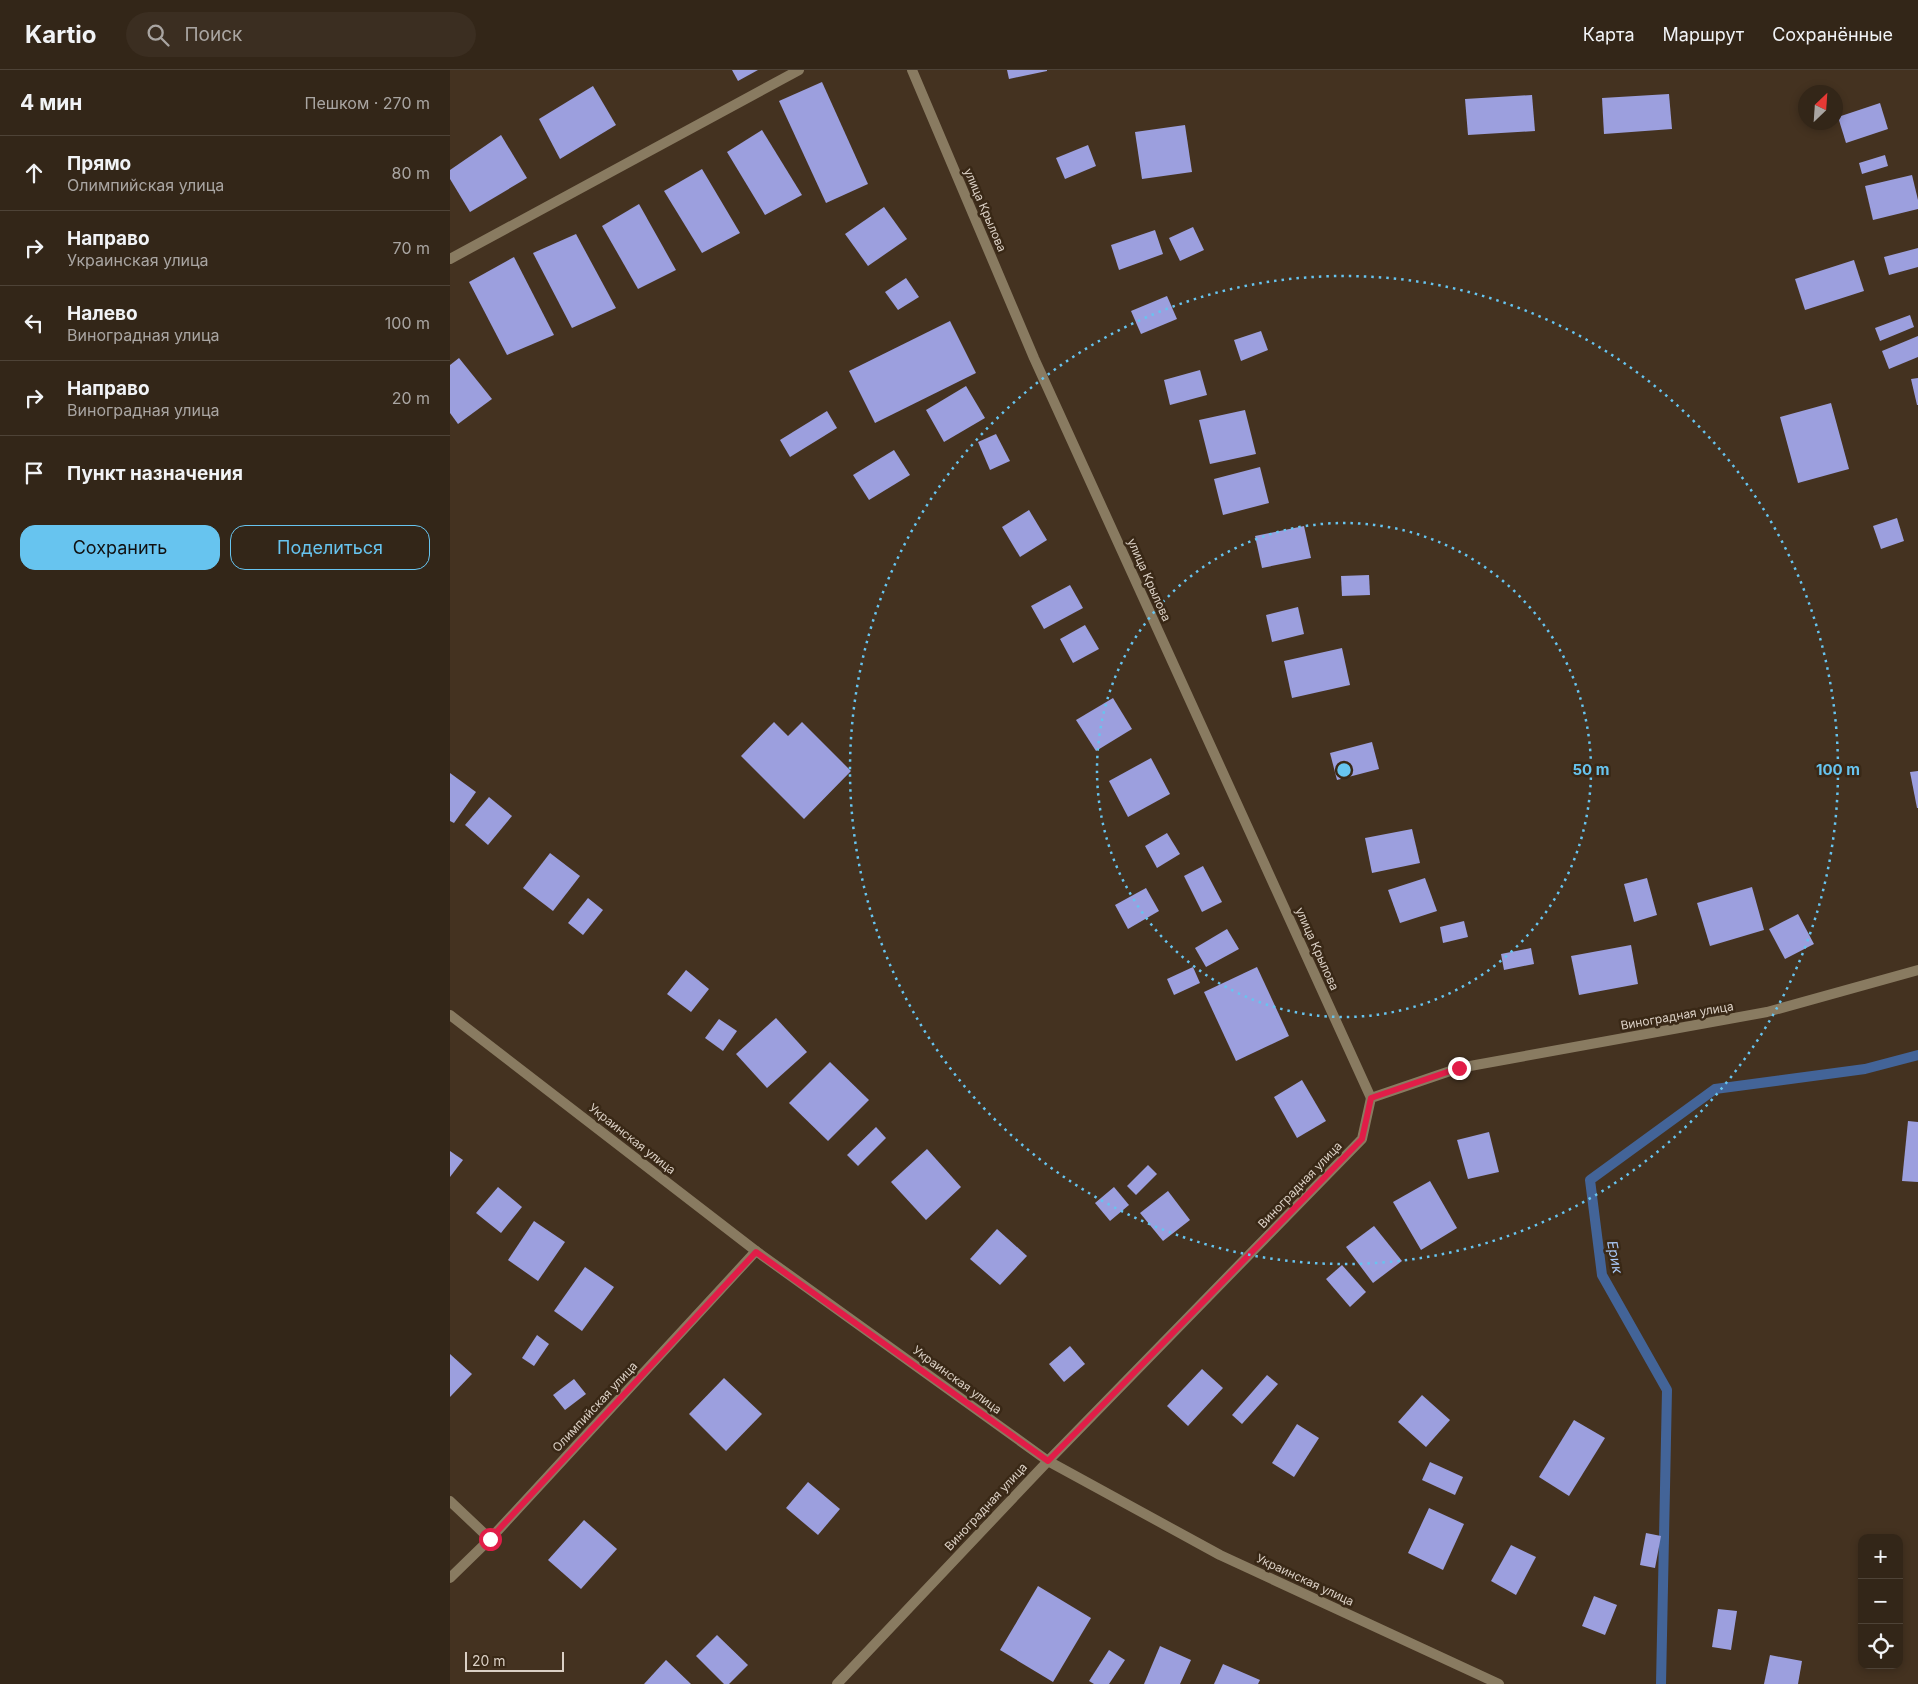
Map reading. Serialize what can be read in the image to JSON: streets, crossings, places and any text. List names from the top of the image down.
{
  "streets": {
    "street": [
      "улица Крылова",
      "Виноградная улица",
      "Украинская улица",
      "Олимпийская улица"
    ]
  },
  "crossings": [
    ["улица Крылова", "Виноградная улица"],
    ["Виноградная улица", "Украинская улица"],
    ["Украинская улица", "Олимпийская улица"]
  ],
  "water": ["Ерик"],
  "scale_bar": "20 m",
  "north": "top right",
  "page": {
    "header": "Kartio",
    "search": "Поиск",
    "nav": ["Карта", "Маршрут", "Сохранённые"],
    "heading": ["4 мин", "Пешком · 270 m"],
    "list": [
      ["Прямо", "Олимпийская улица", "80 m"],
      ["Направо", "Украинская улица", "70 m"],
      ["Налево", "Виноградная улица", "100 m"],
      ["Направо", "Виноградная улица", "20 m"],
      "Пункт назначения"
    ],
    "buttons": ["Сохранить", "Поделиться"],
    "map_buttons": ["+", "−"],
    "scale": "20 m"
  },
  "rings": ["50 m", "100 m"]
}
